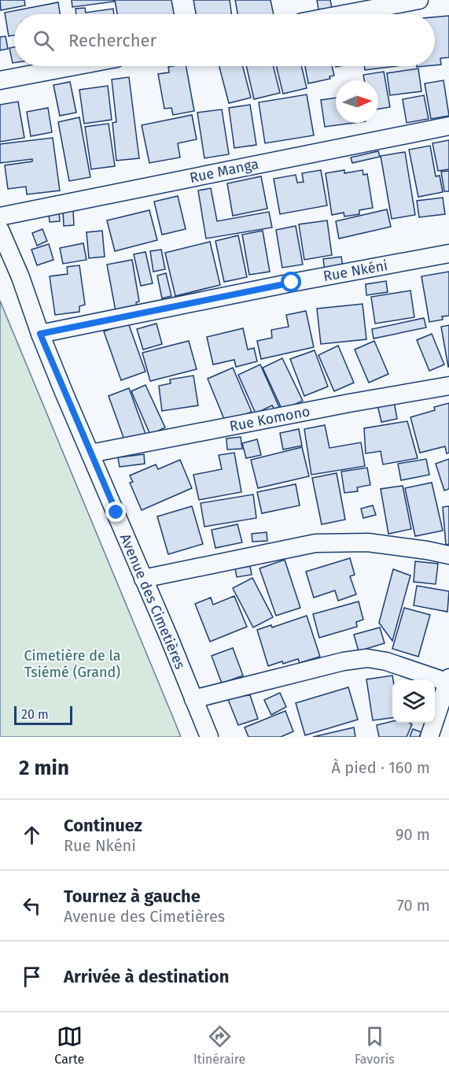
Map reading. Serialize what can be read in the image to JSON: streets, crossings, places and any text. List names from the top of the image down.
{
  "streets": {
    "street": [
      "Rue Manga",
      "Rue Nkéni",
      "Rue Komono",
      "Avenue des Cimetières"
    ]
  },
  "crossings": [
    ["Rue Nkéni", "Avenue des Cimetières"],
    ["Rue Komono", "Avenue des Cimetières"]
  ],
  "parks": ["Cimetière de la Tsiémé (Grand)"],
  "scale_bar": "20 m",
  "north": "right",
  "page": {
    "search": "Rechercher",
    "scale": "20 m",
    "heading": ["2 min", "À pied · 160 m"],
    "list": [
      ["Continuez", "Rue Nkéni", "90 m"],
      ["Tournez à gauche", "Avenue des Cimetières", "70 m"],
      "Arrivée à destination"
    ],
    "nav": ["Carte", "Itinéraire", "Favoris"]
  }
}
